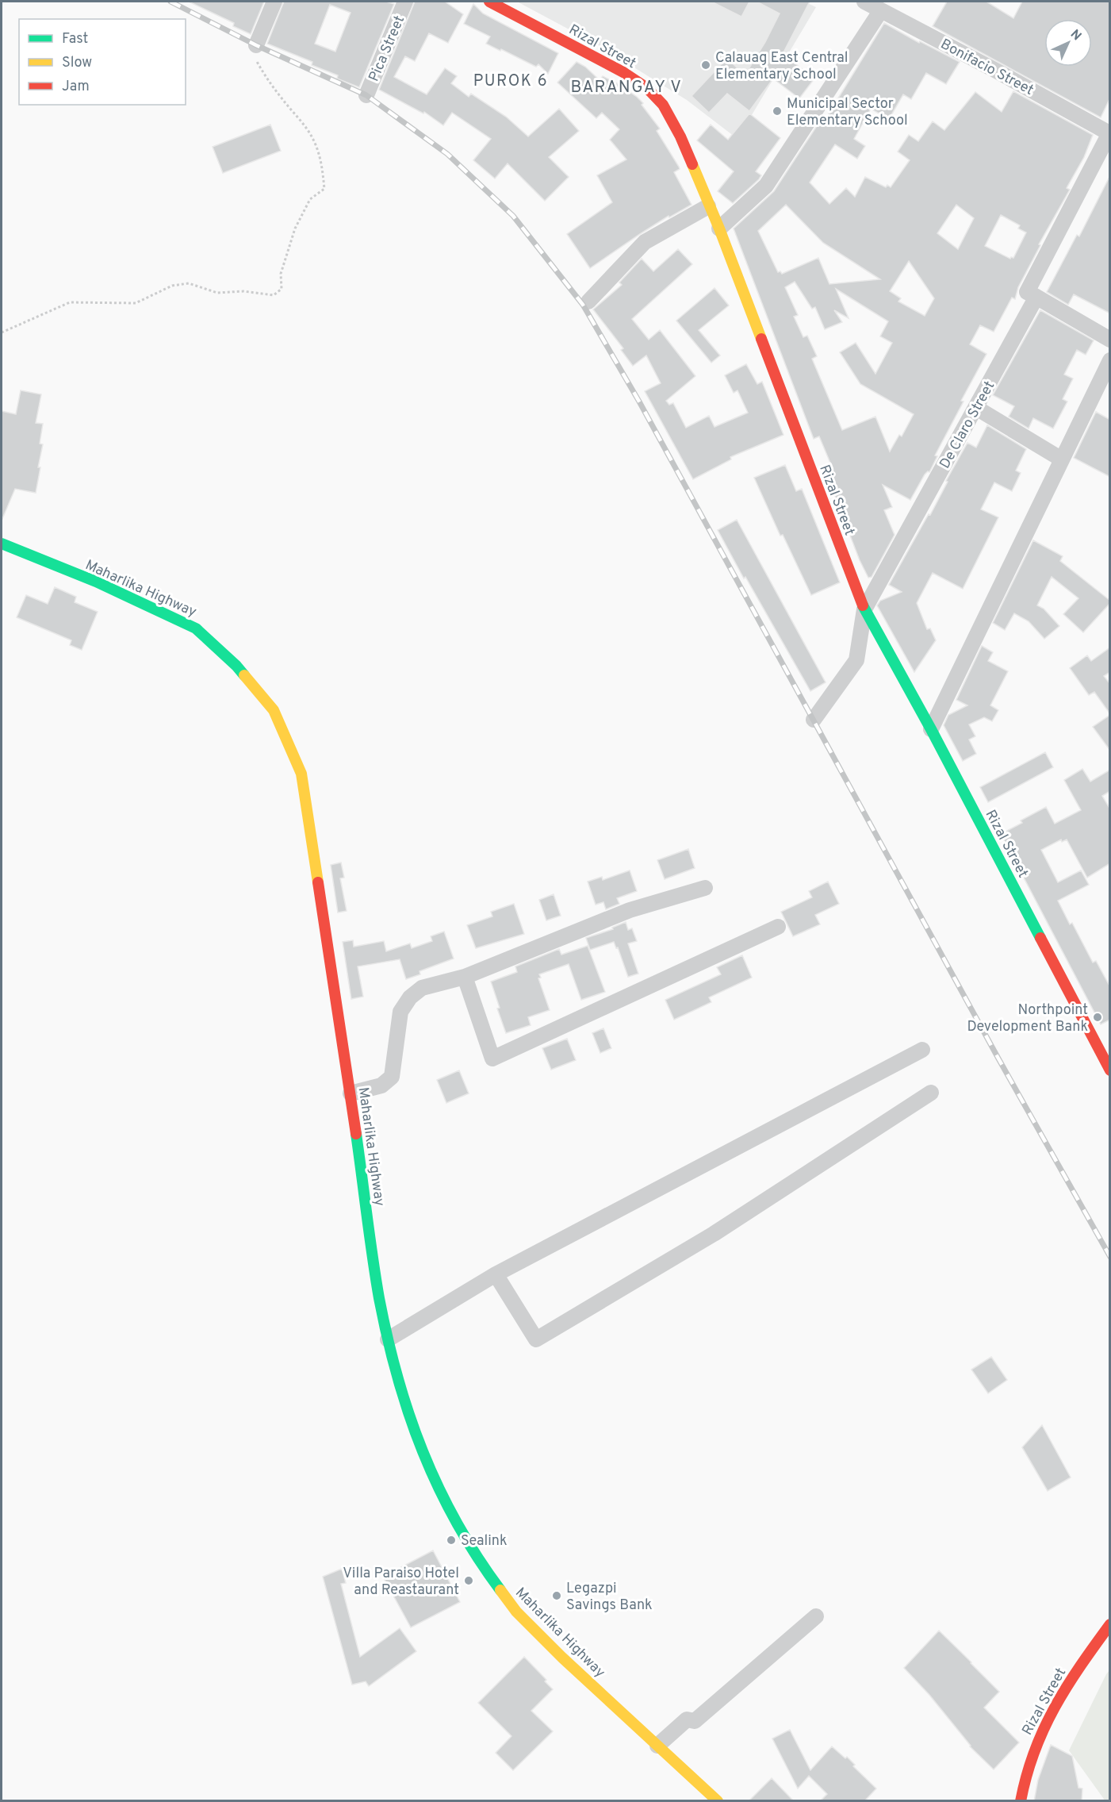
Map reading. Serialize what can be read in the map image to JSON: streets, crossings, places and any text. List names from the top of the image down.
{
  "streets": {
    "main road": ["Rizal Street", "Maharlika Highway"],
    "street": ["Pica Street", "Bonifacio Street", "De Claro Street"]
  },
  "crossings": [
    ["Rizal Street", "De Claro Street"]
  ],
  "districts": ["PUROK 6", "BARANGAY V"],
  "places": [
    "Calauag East Central Elementary School",
    "Municipal Sector Elementary School",
    "Northpoint Development Bank",
    "Sealink",
    "Villa Paraiso Hotel and Reastaurant",
    "Legazpi Savings Bank"
  ],
  "legend": ["Fast", "Slow", "Jam"],
  "north": "top right"
}
